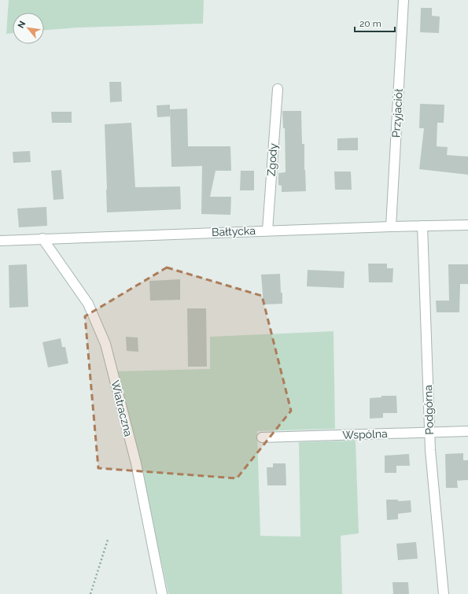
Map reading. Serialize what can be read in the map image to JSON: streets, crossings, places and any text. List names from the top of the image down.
{
  "streets": {
    "street": [
      "Przyjaciół",
      "Zgody",
      "Bałtycka",
      "Wiatraczna",
      "Podgórna",
      "Wspólna"
    ]
  },
  "crossings": [
    ["Przyjaciół", "Bałtycka"],
    ["Zgody", "Bałtycka"],
    ["Bałtycka", "Wiatraczna"],
    ["Bałtycka", "Podgórna"],
    ["Podgórna", "Wspólna"]
  ],
  "scale_bar": "20 m",
  "north": "top left"
}
